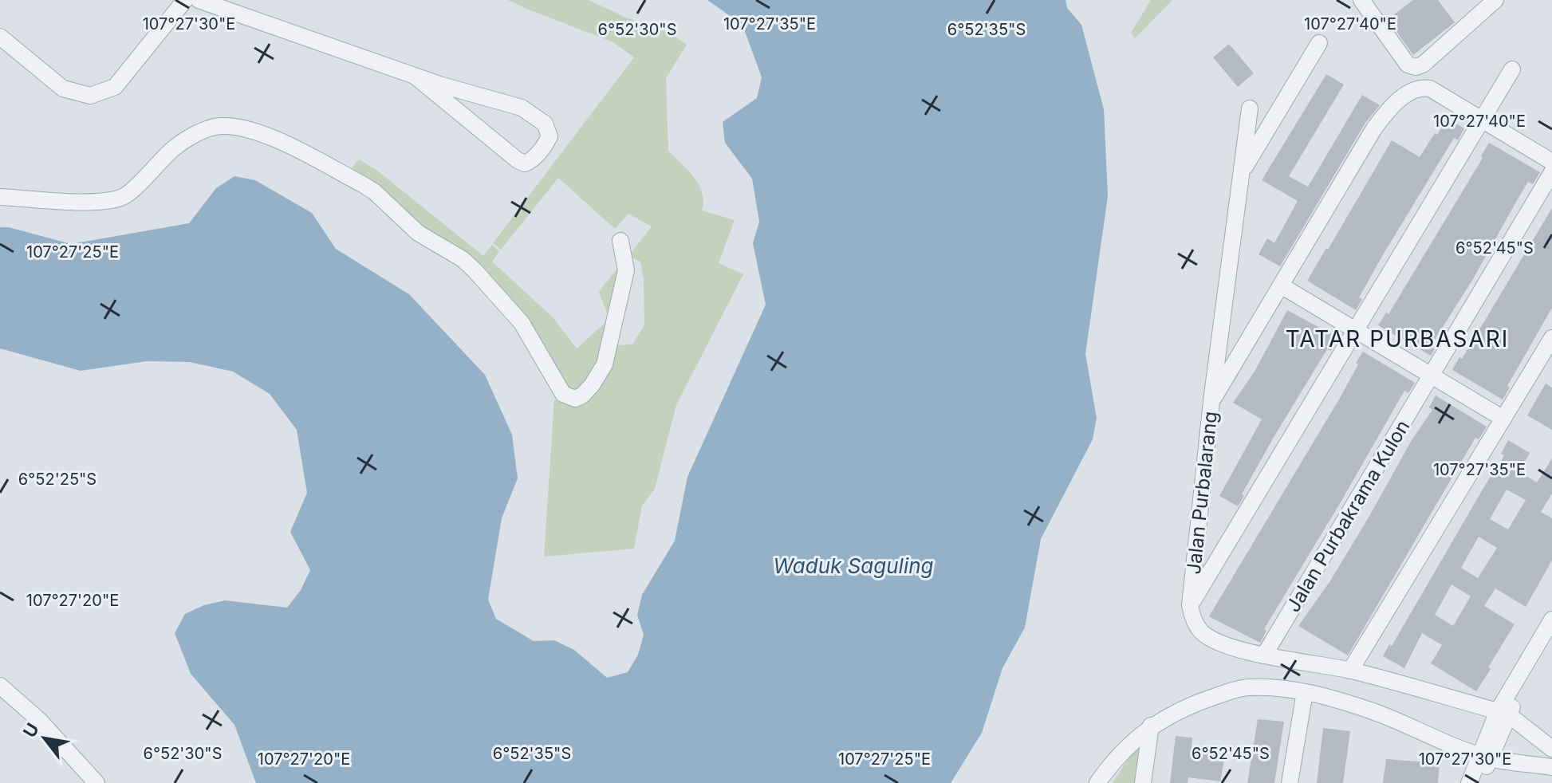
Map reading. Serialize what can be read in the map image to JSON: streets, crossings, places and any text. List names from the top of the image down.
{
  "streets": {
    "street": ["Jalan Purbalarang", "Jalan Purbakrama Kulon"]
  },
  "districts": ["TATAR PURBASARI"],
  "water": ["Waduk Saguling"],
  "north": "top left",
  "coordinates": [
    "107°27'30\"E",
    "107°27'35\"E",
    "107°27'40\"E",
    "6°52'30\"S",
    "6°52'35\"S",
    "6°52'45\"S",
    "107°27'25\"E",
    "6°52'25\"S",
    "107°27'20\"E"
  ]
}
